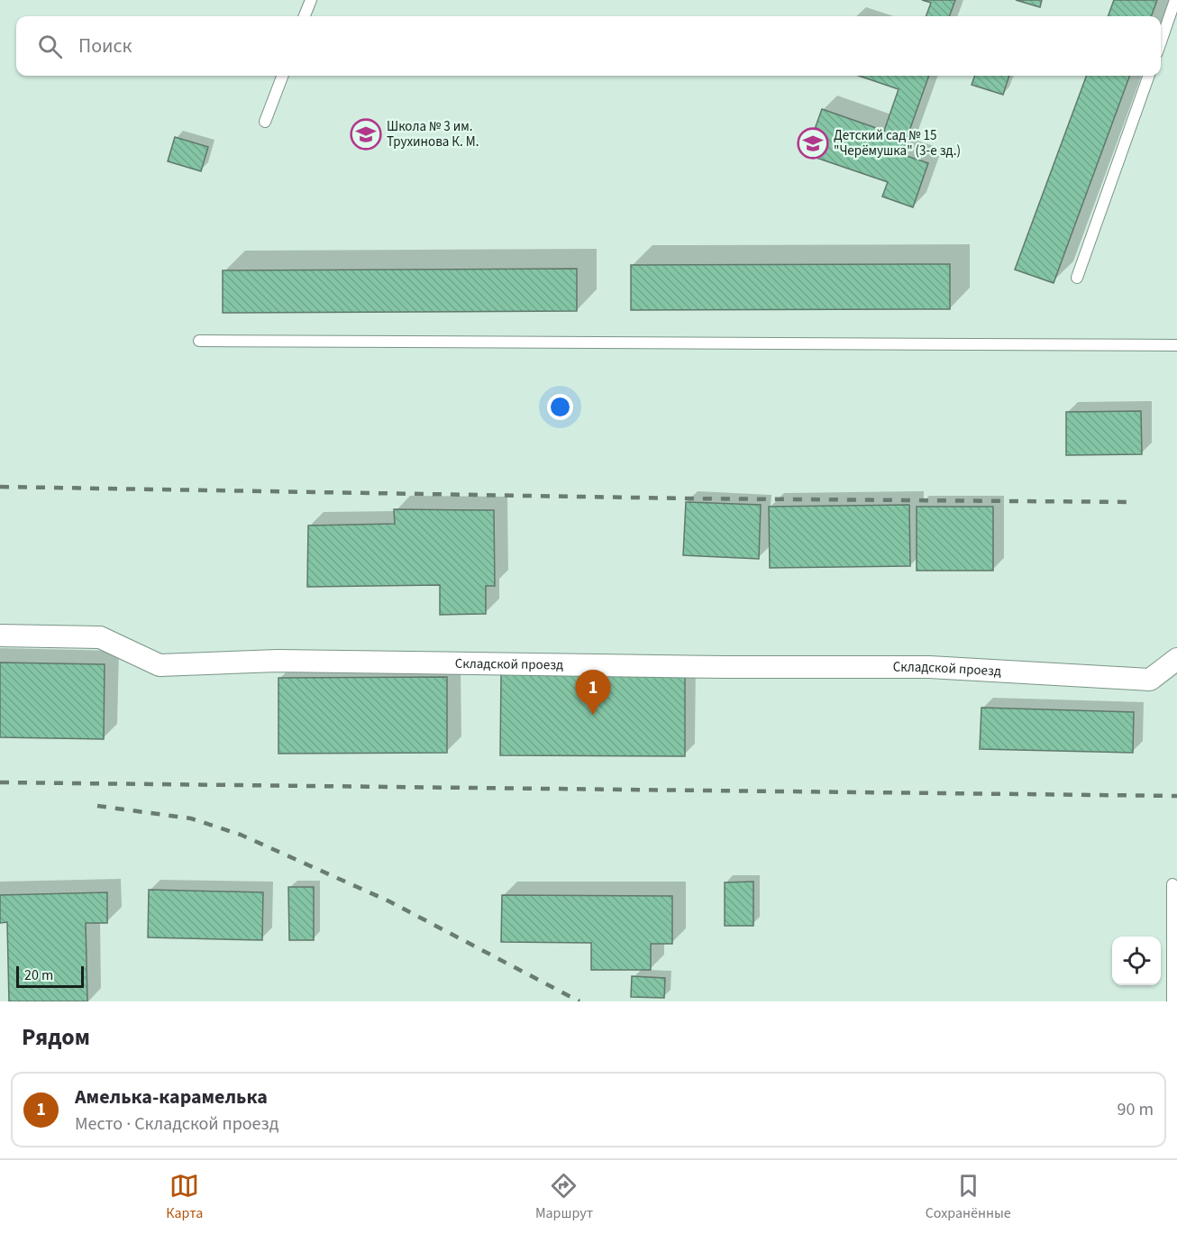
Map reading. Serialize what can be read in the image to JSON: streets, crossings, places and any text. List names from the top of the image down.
{
  "streets": {
    "street": ["Складской проезд"]
  },
  "places": {
    "school or university": ["Школа № 3 им. Трухинова К. М.", "Детский сад № 15 \"Черёмушка\" (3-е зд.)"]
  },
  "scale_bar": "20 m",
  "page": {
    "search": "Поиск",
    "pins": "1",
    "scale": "20 m",
    "heading": "Рядом",
    "list": [
      {
        "mark": "1",
        "name": "Амелька-карамелька",
        "note": "Место · Складской проезд",
        "value": "90 m"
      }
    ],
    "nav": ["Карта", "Маршрут", "Сохранённые"]
  }
}
